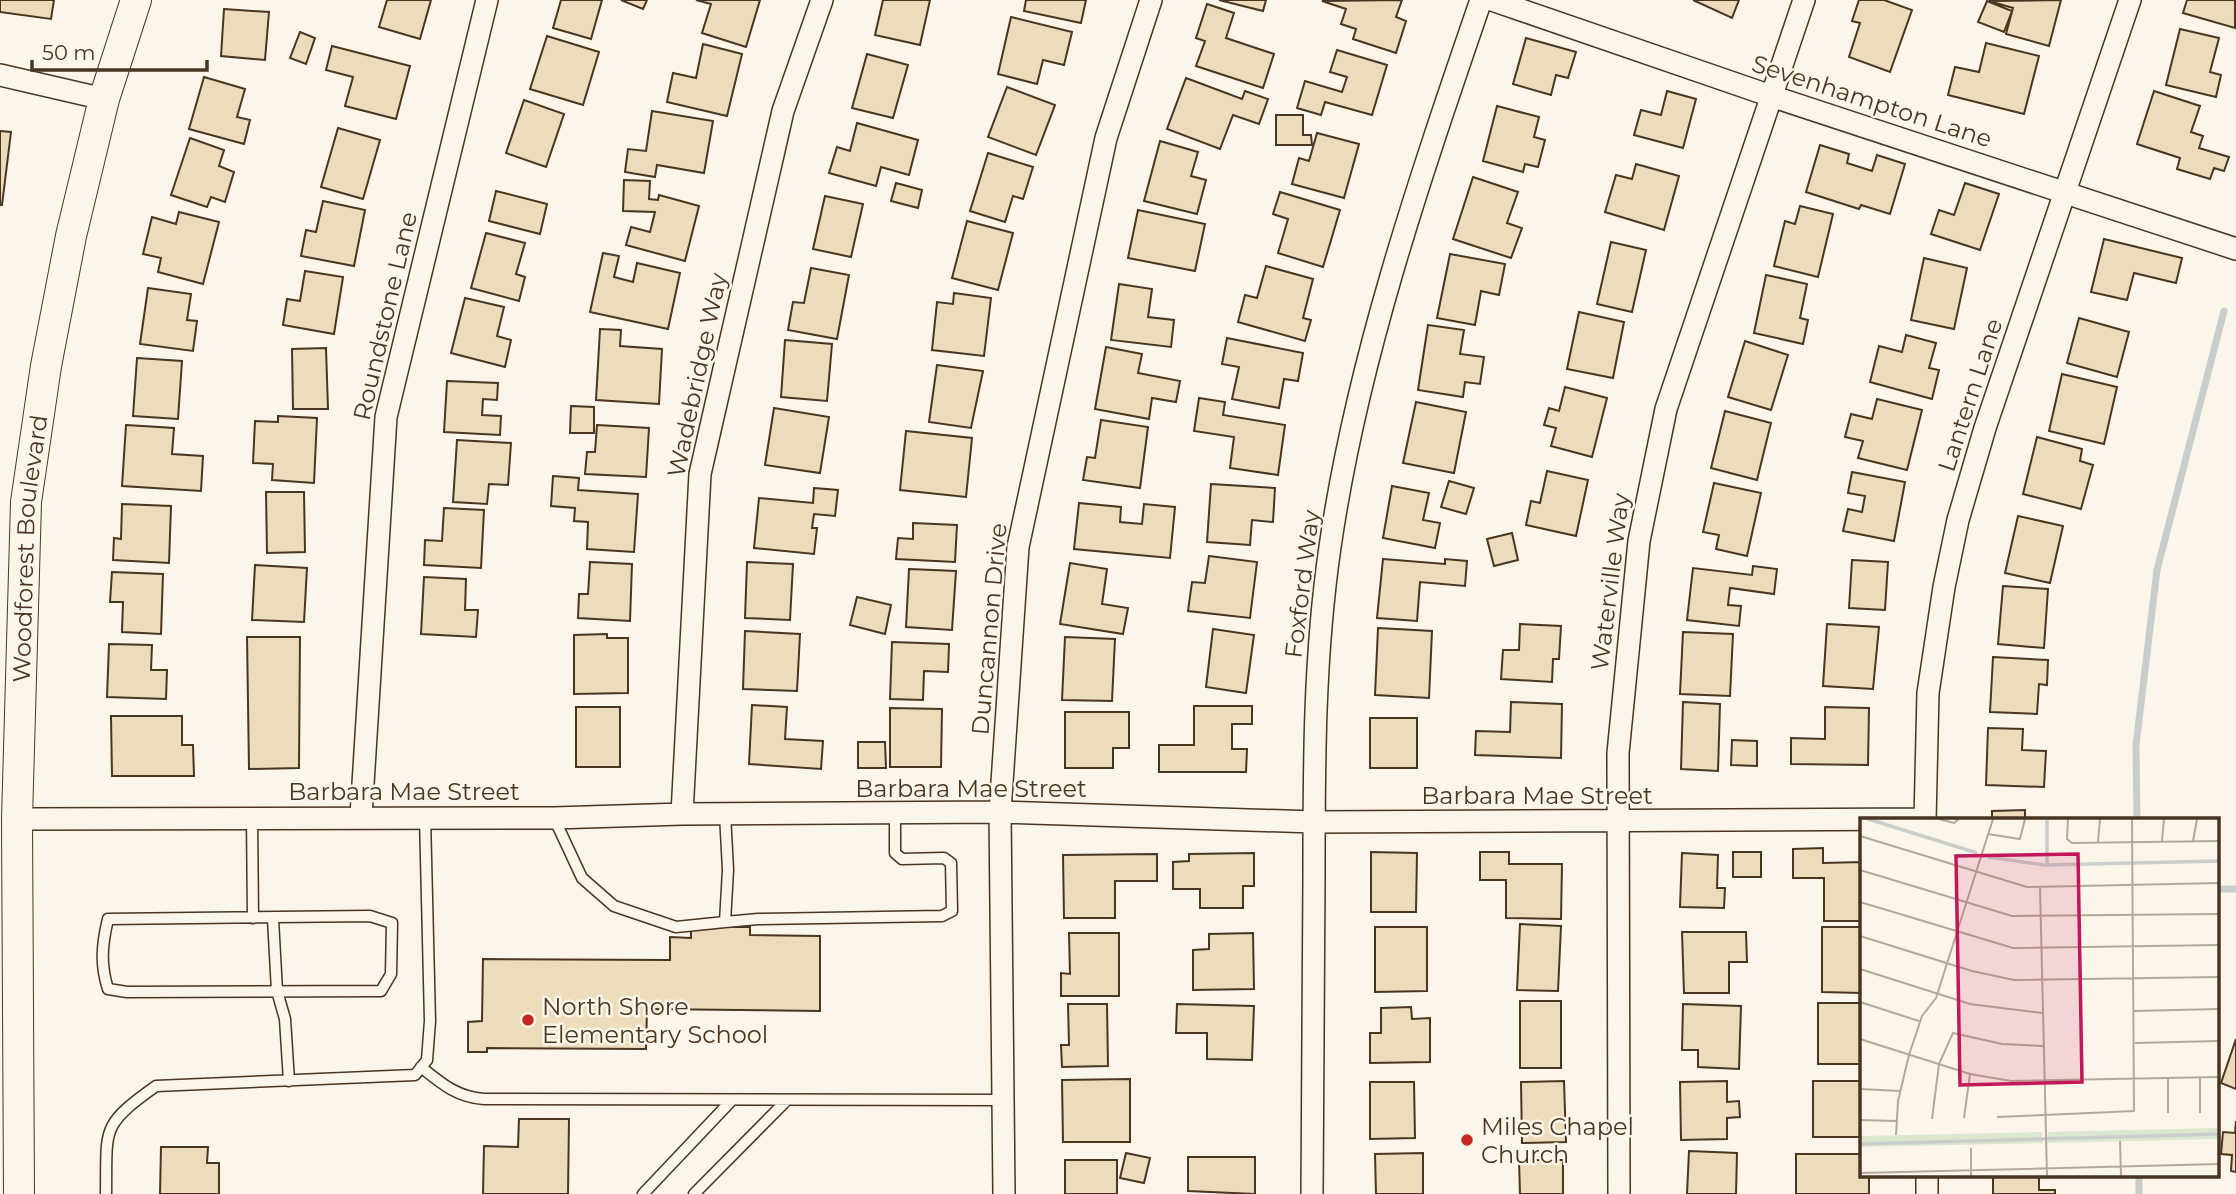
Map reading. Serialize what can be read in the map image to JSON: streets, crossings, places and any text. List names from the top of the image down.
{
  "streets": {
    "main road": ["Woodforest Boulevard"],
    "street": [
      "Sevenhampton Lane",
      "Roundstone Lane",
      "Wadebridge Way",
      "Lantern Lane",
      "Waterville Way",
      "Foxford Way",
      "Duncannon Drive",
      "Barbara Mae Street"
    ]
  },
  "crossings": [
    ["Sevenhampton Lane", "Lantern Lane"],
    ["Sevenhampton Lane", "Waterville Way"],
    ["Roundstone Lane", "Barbara Mae Street"],
    ["Wadebridge Way", "Barbara Mae Street"],
    ["Woodforest Boulevard", "Barbara Mae Street"],
    ["Waterville Way", "Barbara Mae Street"],
    ["Foxford Way", "Barbara Mae Street"],
    ["Duncannon Drive", "Barbara Mae Street"]
  ],
  "places": ["North Shore Elementary School", "Miles Chapel Church"],
  "scale_bar": "50 m"
}
